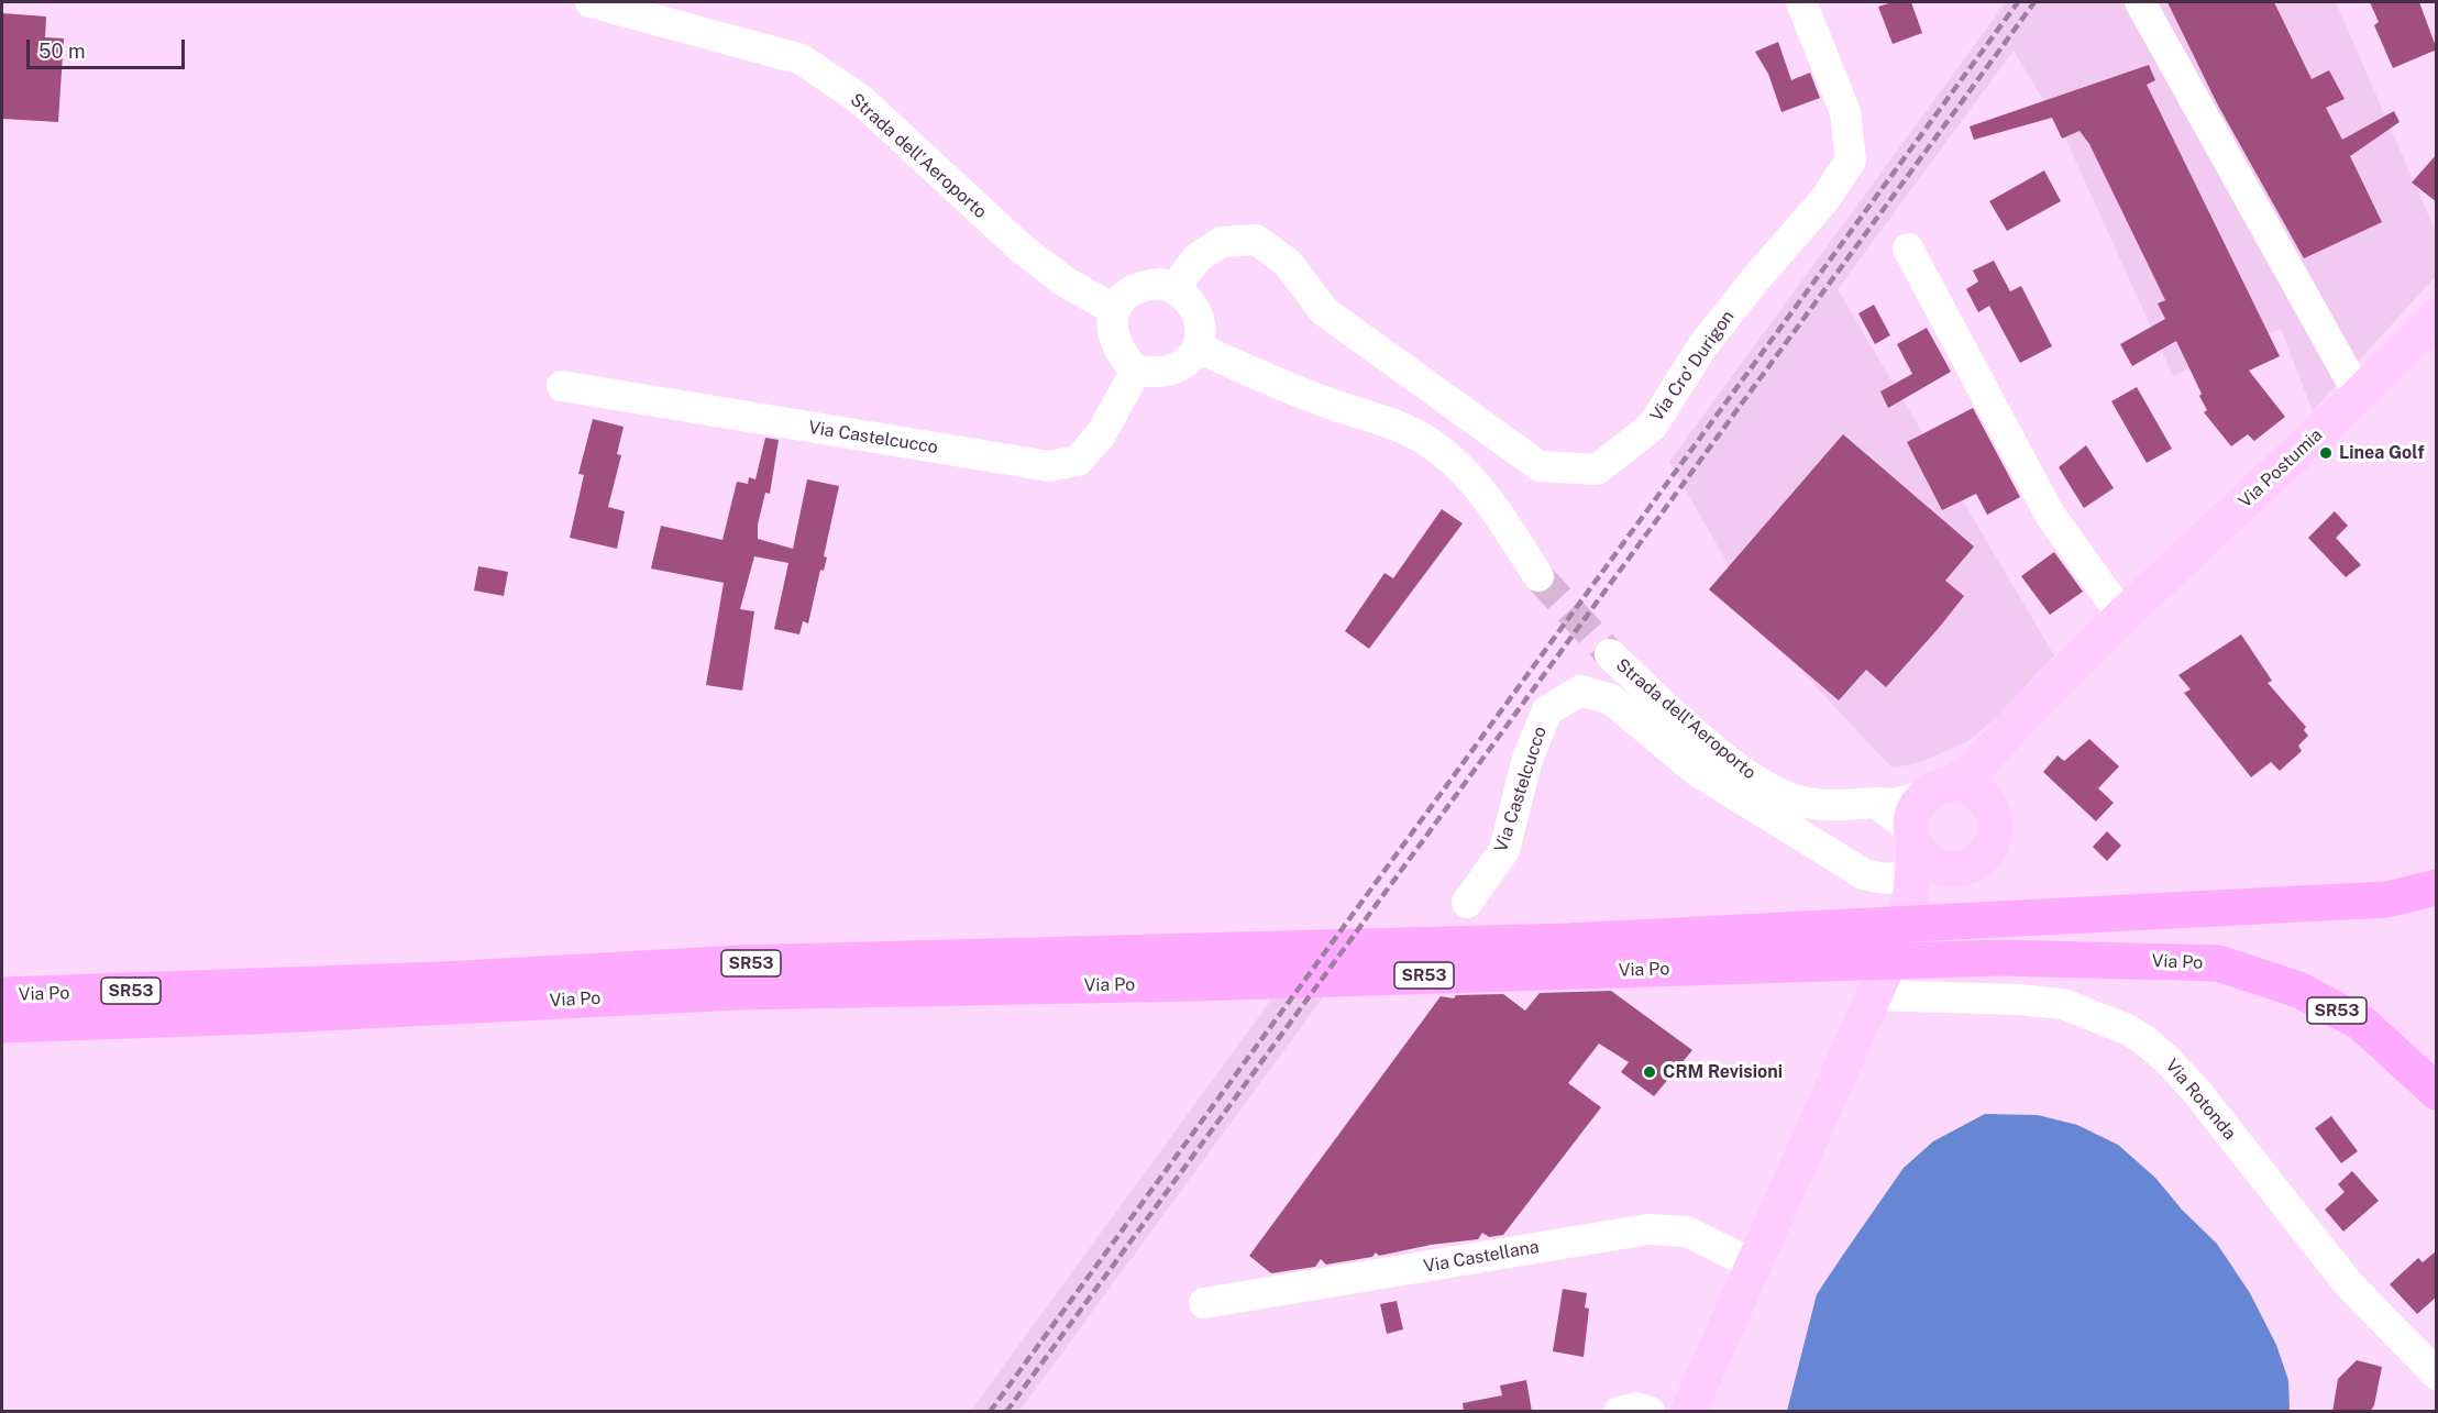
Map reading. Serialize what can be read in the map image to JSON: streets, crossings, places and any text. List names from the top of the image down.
{
  "streets": {
    "highway": ["Via Po", "SR53"],
    "main road": ["Via Postumia"],
    "street": [
      "Strada dell'Aeroporto",
      "Via Cro' Durigon",
      "Via Castelcucco",
      "Via Rotonda",
      "Via Castellana"
    ]
  },
  "crossings": [
    ["Strada dell'Aeroporto", "Via Cro' Durigon"],
    ["Strada dell'Aeroporto", "Via Castelcucco"],
    ["Via Cro' Durigon", "Via Castelcucco"],
    ["Via Castelcucco", "Via Postumia"]
  ],
  "places": ["Linea Golf", "CRM Revisioni"],
  "scale_bar": "50 m"
}
